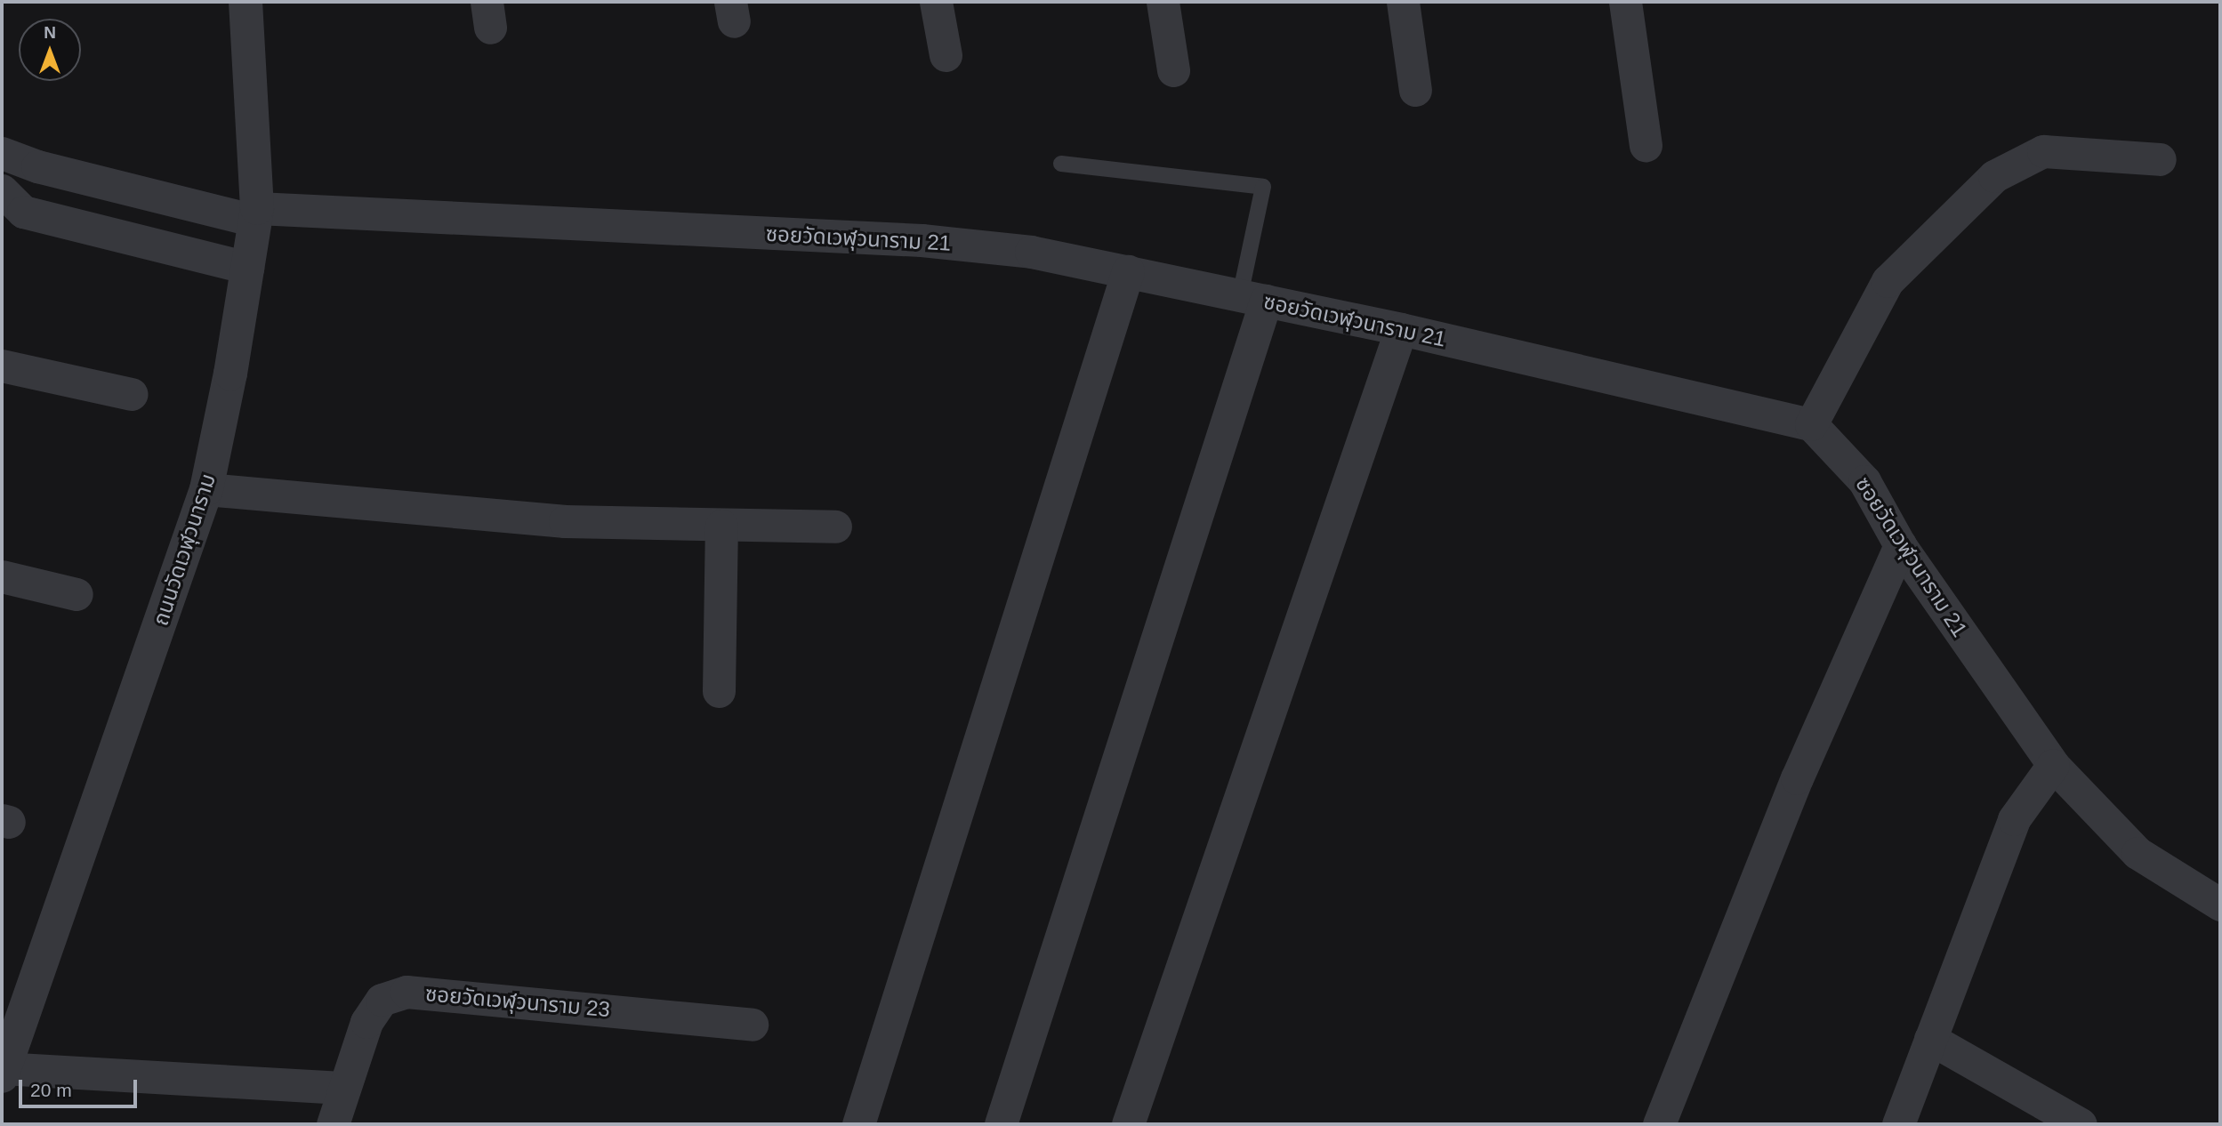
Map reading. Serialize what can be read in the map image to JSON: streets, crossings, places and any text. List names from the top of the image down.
{
  "streets": {
    "street": ["ซอยวัดเวฬุวนาราม 21", "ถนนวัดเวฬุวนาราม", "ซอยวัดเวฬุวนาราม 23"]
  },
  "crossings": [
    ["ซอยวัดเวฬุวนาราม 21", "ถนนวัดเวฬุวนาราม"]
  ],
  "scale_bar": "20 m",
  "north": "top"
}
